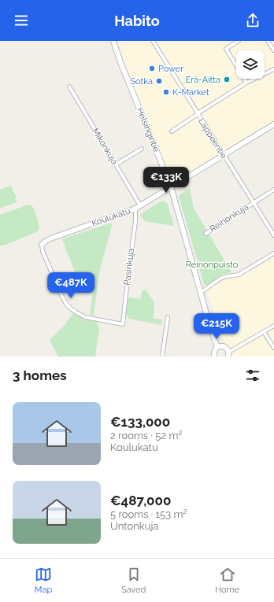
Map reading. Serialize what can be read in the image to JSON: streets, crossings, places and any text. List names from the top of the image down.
{
  "streets": {
    "main road": ["Helsingintie", "Koulukatu"],
    "street": [
      "Lappeentie",
      "Mikonkuja",
      "Reinonkuja",
      "Pasinkuja"
    ]
  },
  "crossings": [
    ["Helsingintie", "Koulukatu"],
    ["Lappeentie", "Koulukatu"],
    ["Lappeentie", "Reinonkuja"],
    ["Mikonkuja", "Koulukatu"],
    ["Mikonkuja", "Pasinkuja"],
    ["Koulukatu", "Pasinkuja"]
  ],
  "parks": ["Reinonpuisto"],
  "places": [
    "Power",
    "Erä-Aitta",
    "Sotka",
    "K-Market"
  ],
  "page": {
    "header": "Habito",
    "price": ["€133K", "€487K", "€215K"],
    "heading": "3 homes",
    "list": [
      {
        "name": "€133,000",
        "note": "2 rooms · 52 m² · Koulukatu"
      },
      {
        "name": "€487,000",
        "note": "5 rooms · 153 m² · Untonkuja"
      }
    ],
    "tabs": ["Map", "Saved", "Home"]
  }
}
